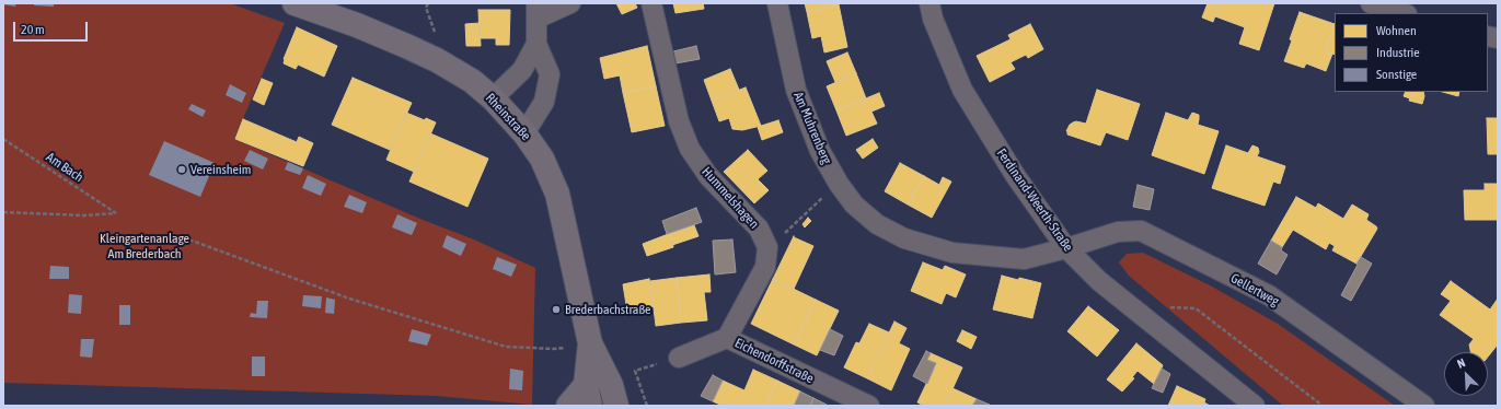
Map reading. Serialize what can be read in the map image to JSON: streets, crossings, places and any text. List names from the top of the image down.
{
  "streets": {
    "street": [
      "Rheinstraße",
      "Am Muhrenberg",
      "Hummelshagen",
      "Ferdinand-Weerth-Straße",
      "Gellertweg",
      "Eichendorffstraße"
    ],
    "path": ["Am Bach"]
  },
  "crossings": [
    ["Am Muhrenberg", "Ferdinand-Weerth-Straße"],
    ["Am Muhrenberg", "Gellertweg"],
    ["Hummelshagen", "Eichendorffstraße"],
    ["Ferdinand-Weerth-Straße", "Gellertweg"]
  ],
  "parks": ["Kleingartenanlage Am Brederbach"],
  "places": ["Vereinsheim", "Brederbachstraße"],
  "legend": ["Wohnen", "Industrie", "Sonstige"],
  "scale_bar": "20 m",
  "north": "top left"
}
